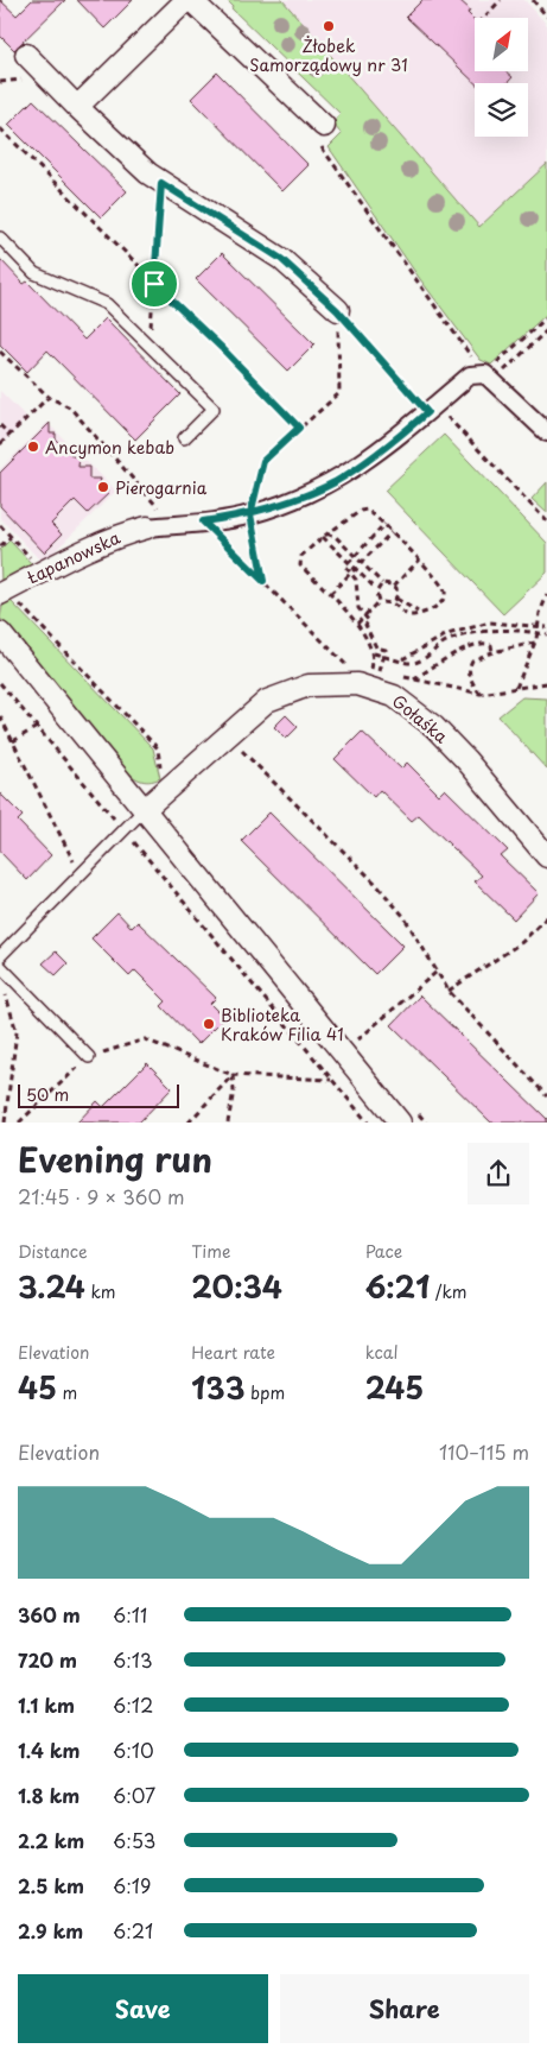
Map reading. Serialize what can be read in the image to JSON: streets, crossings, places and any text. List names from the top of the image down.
{
  "streets": {
    "street": ["Łapanowska", "Gołaśka"]
  },
  "places": [
    "Żłobek Samorządowy nr 31",
    "Ancymon kebab",
    "Pierogarnia",
    "Biblioteka Kraków Filia 41"
  ],
  "scale_bar": "50 m",
  "north": "top right",
  "page": {
    "scale": "50 m",
    "heading": ["Evening run", "21:45 · 9 × 360 m"],
    "stats": [
      ["Distance", "3.24 km"],
      ["Time", "20:34"],
      ["Pace", "6:21 /km"],
      ["Elevation", "45 m"],
      ["Heart rate", "133 bpm"],
      ["kcal", "245"]
    ],
    "chart": ["Elevation", "110–115 m"],
    "list": [
      {
        "name": "360 m",
        "note": "6:11"
      },
      {
        "name": "720 m",
        "note": "6:13"
      },
      {
        "name": "1.1 km",
        "note": "6:12"
      },
      {
        "name": "1.4 km",
        "note": "6:10"
      },
      {
        "name": "1.8 km",
        "note": "6:07"
      },
      {
        "name": "2.2 km",
        "note": "6:53"
      },
      {
        "name": "2.5 km",
        "note": "6:19"
      },
      {
        "name": "2.9 km",
        "note": "6:21"
      }
    ],
    "buttons": ["Save", "Share"]
  }
}
